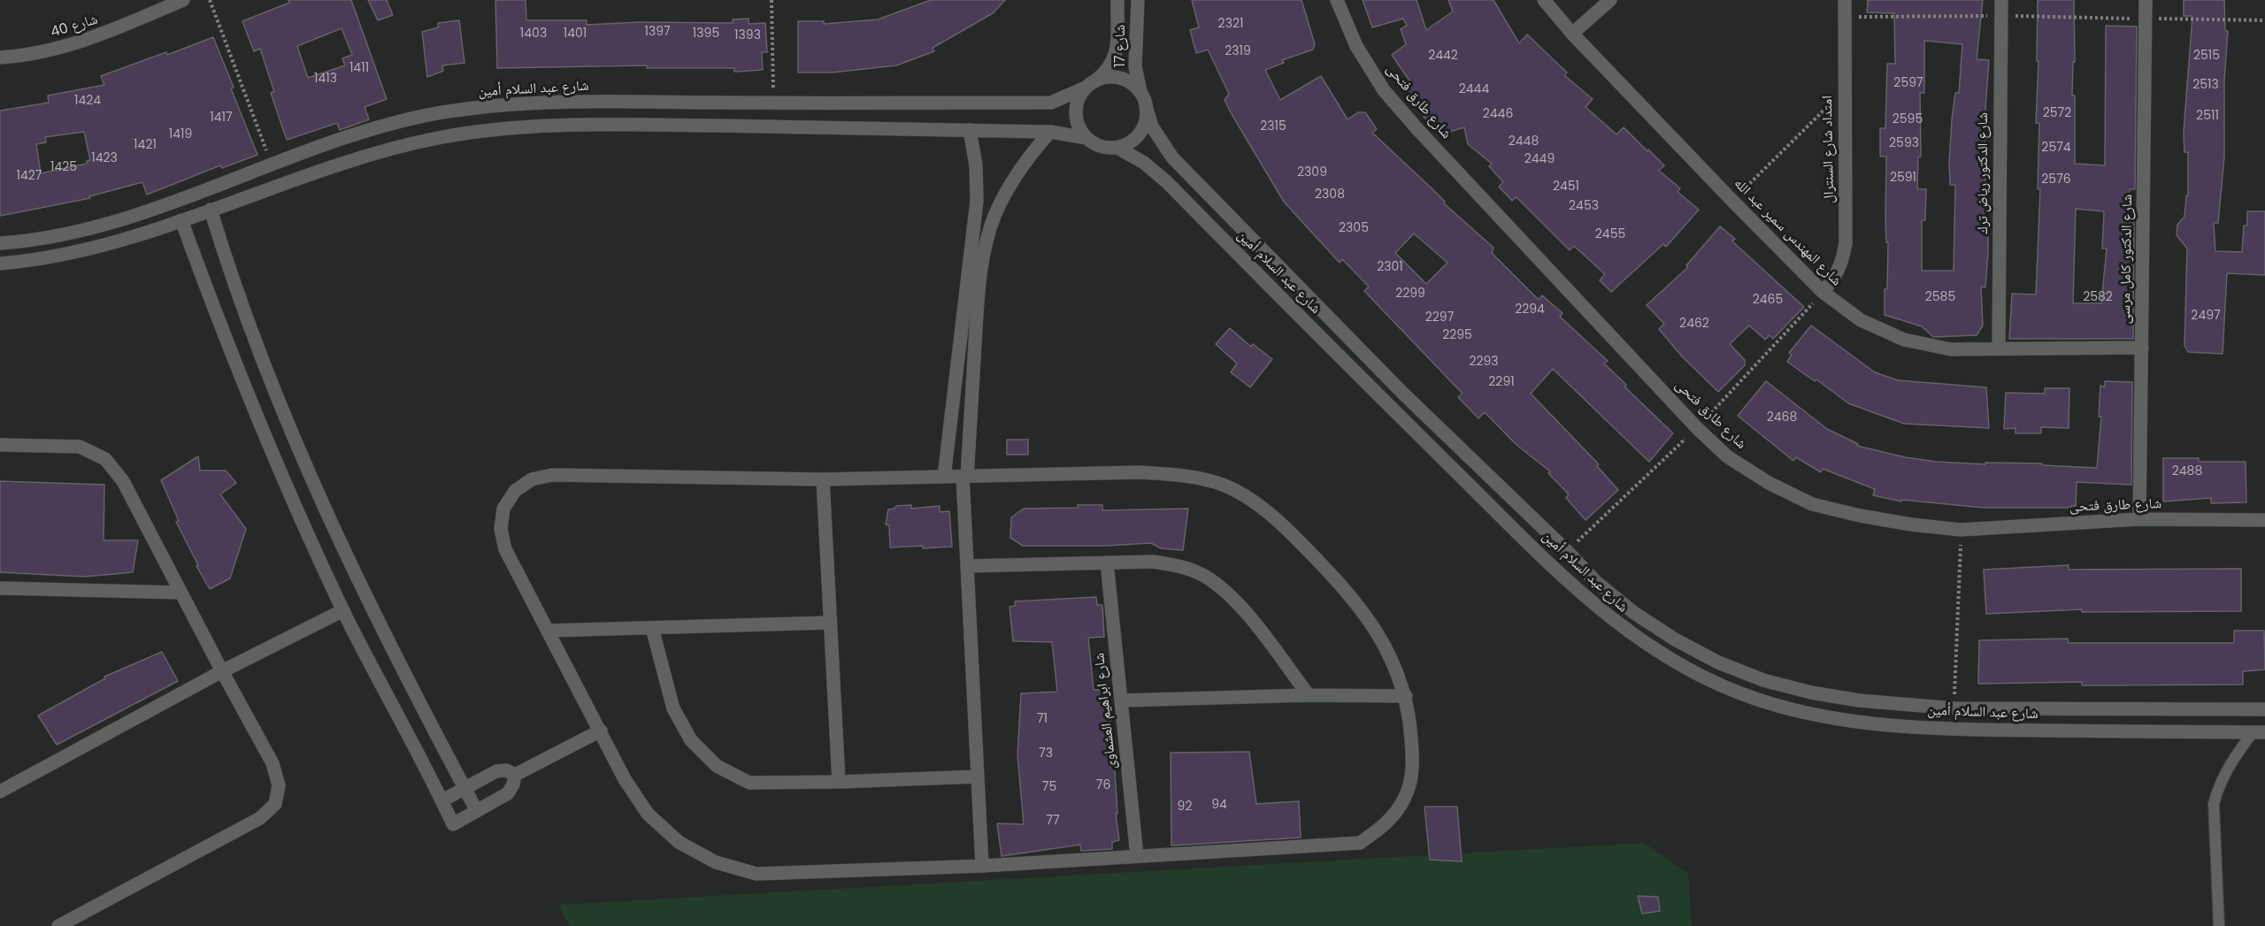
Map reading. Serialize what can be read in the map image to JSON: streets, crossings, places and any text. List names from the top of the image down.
{
  "streets": {
    "street": [
      "شارع 40",
      "شارع 17",
      "شارع عبد السلام أمين",
      "شارع طارق فتحى",
      "امتداد شارع السنترال",
      "شارع الدكتور رياض ترك",
      "شارع المهندس سمير عبد الله",
      "شارع الدكتور كامل مرسى",
      "شارع ابراهيم العشماوى"
    ]
  },
  "crossings": [
    ["شارع 17", "شارع عبد السلام أمين"],
    ["شارع طارق فتحى", "شارع الدكتور كامل مرسى"],
    ["امتداد شارع السنترال", "شارع المهندس سمير عبد الله"],
    ["شارع الدكتور رياض ترك", "شارع المهندس سمير عبد الله"],
    ["شارع المهندس سمير عبد الله", "شارع الدكتور كامل مرسى"]
  ],
  "house_numbers": [
    "2321",
    "1397",
    "1403",
    "1401",
    "1395",
    "1393",
    "2319",
    "2442",
    "2515",
    "1411",
    "1413",
    "2597",
    "2513",
    "2444",
    "1424",
    "2572",
    "2446",
    "2511",
    "1417",
    "2595",
    "2315",
    "1419",
    "2448",
    "2593",
    "1421",
    "2574",
    "1423",
    "2449",
    "1425",
    "2309",
    "1427",
    "2591",
    "2576",
    "2451",
    "2308",
    "2453",
    "2305",
    "2455",
    "2301",
    "2299",
    "2585",
    "2582",
    "2465",
    "2294",
    "2497",
    "2297",
    "2462",
    "2295",
    "2293",
    "2291",
    "2468",
    "2488",
    "71",
    "73",
    "76",
    "75",
    "94",
    "92",
    "77"
  ]
}
